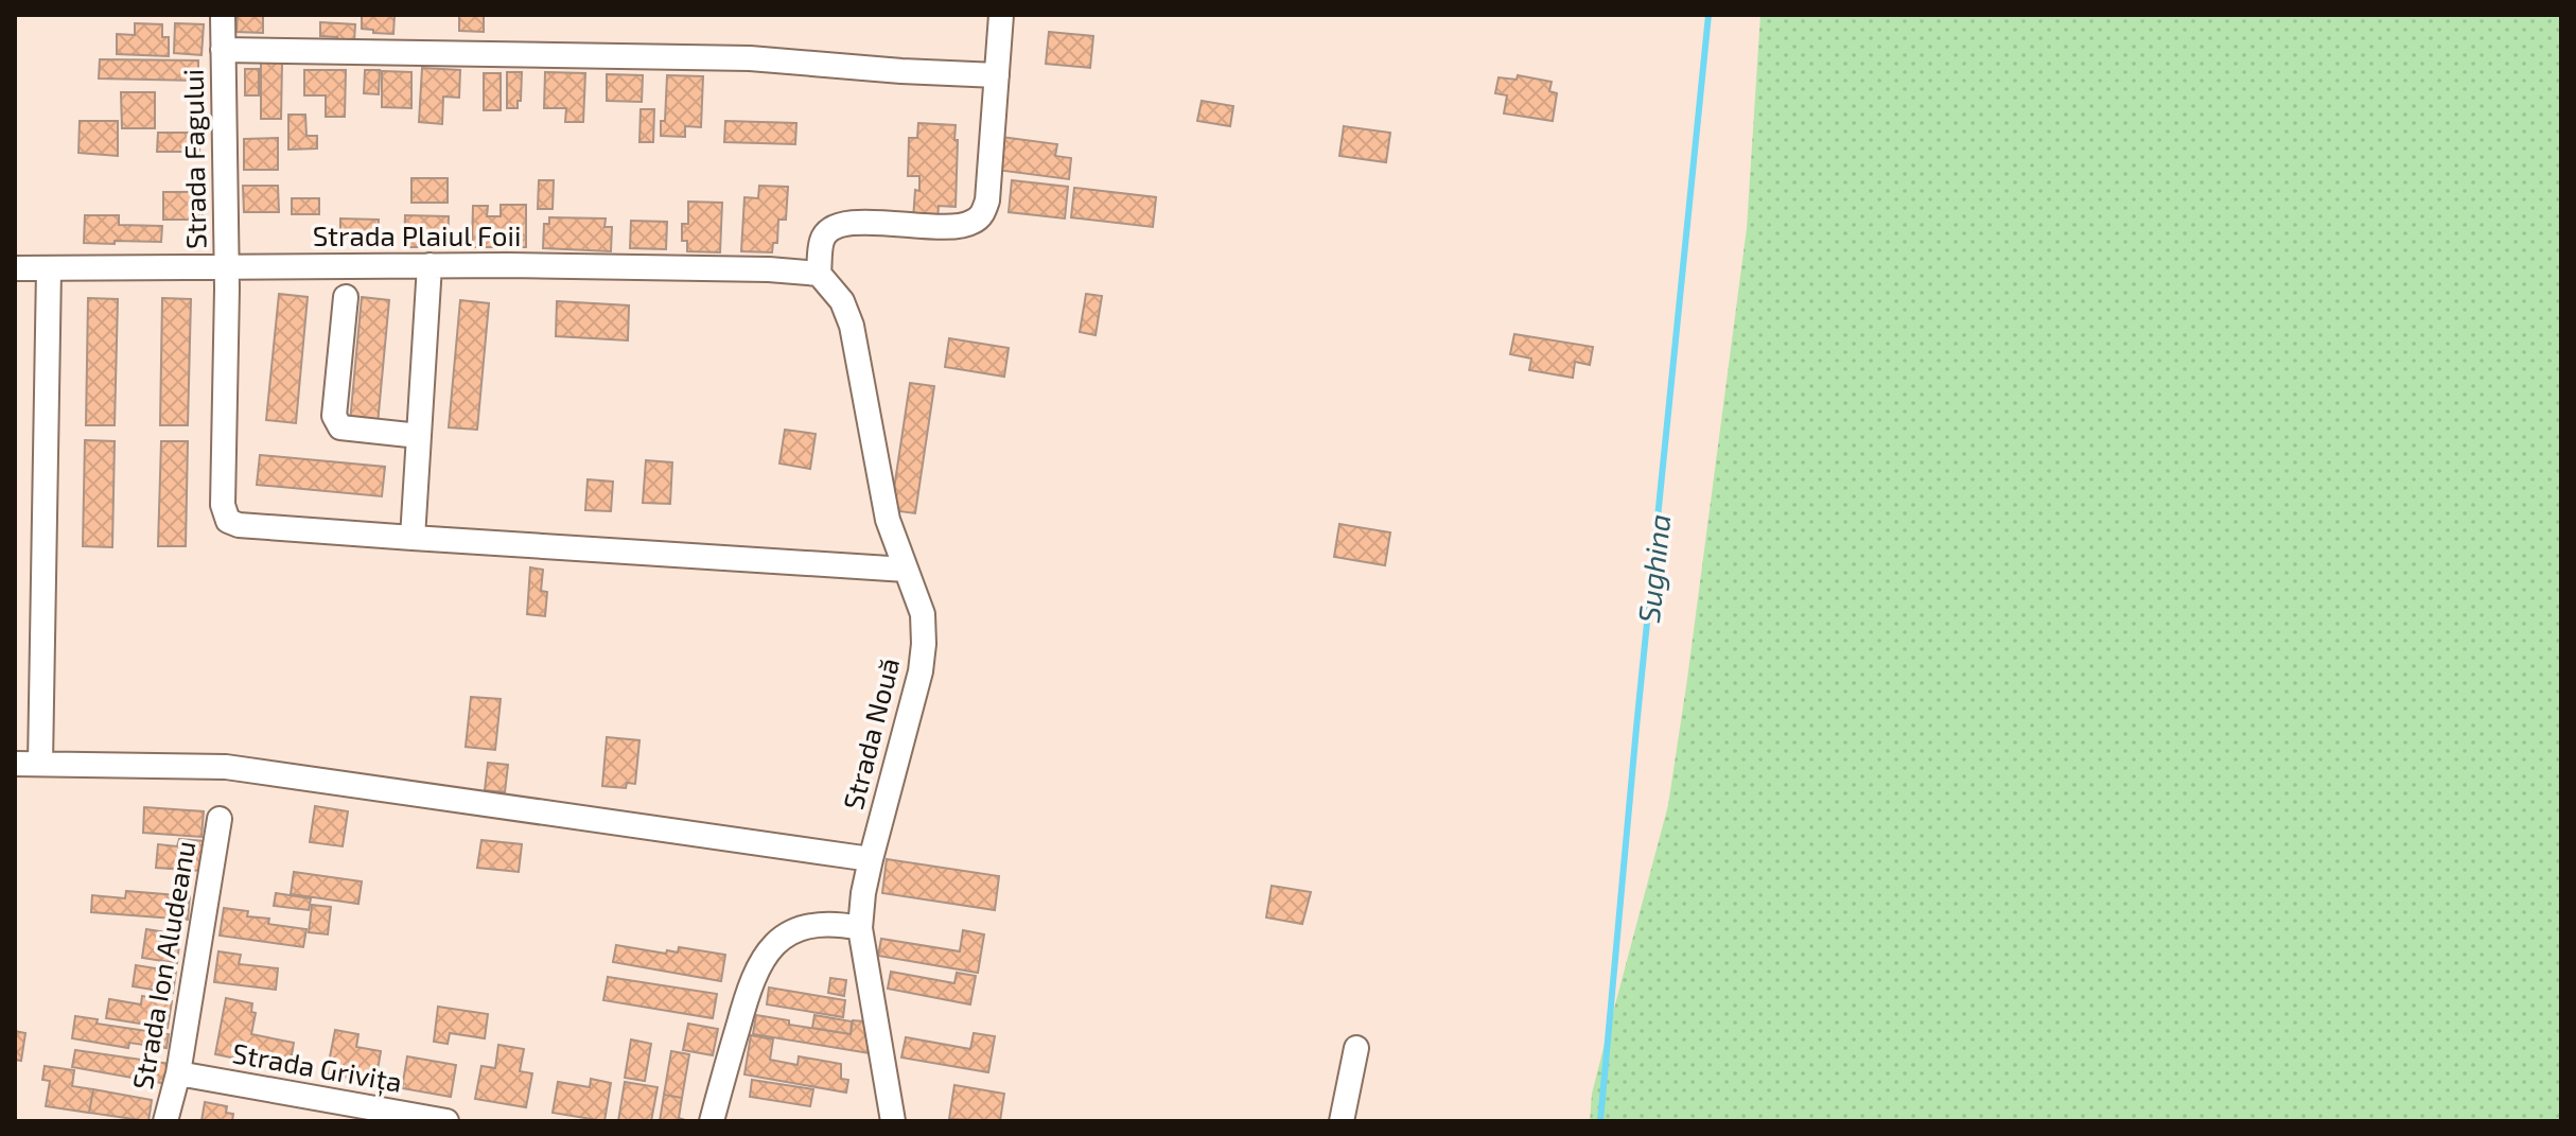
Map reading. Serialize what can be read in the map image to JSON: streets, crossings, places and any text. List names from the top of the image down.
{
  "streets": {
    "street": [
      "Strada Fagului",
      "Strada Plaiul Foii",
      "Strada Nouă",
      "Strada Ion Aludeanu",
      "Strada Grivița"
    ]
  },
  "crossings": [
    ["Strada Fagului", "Strada Plaiul Foii"],
    ["Strada Plaiul Foii", "Strada Nouă"],
    ["Strada Ion Aludeanu", "Strada Grivița"]
  ],
  "water": ["Sughina"]
}
